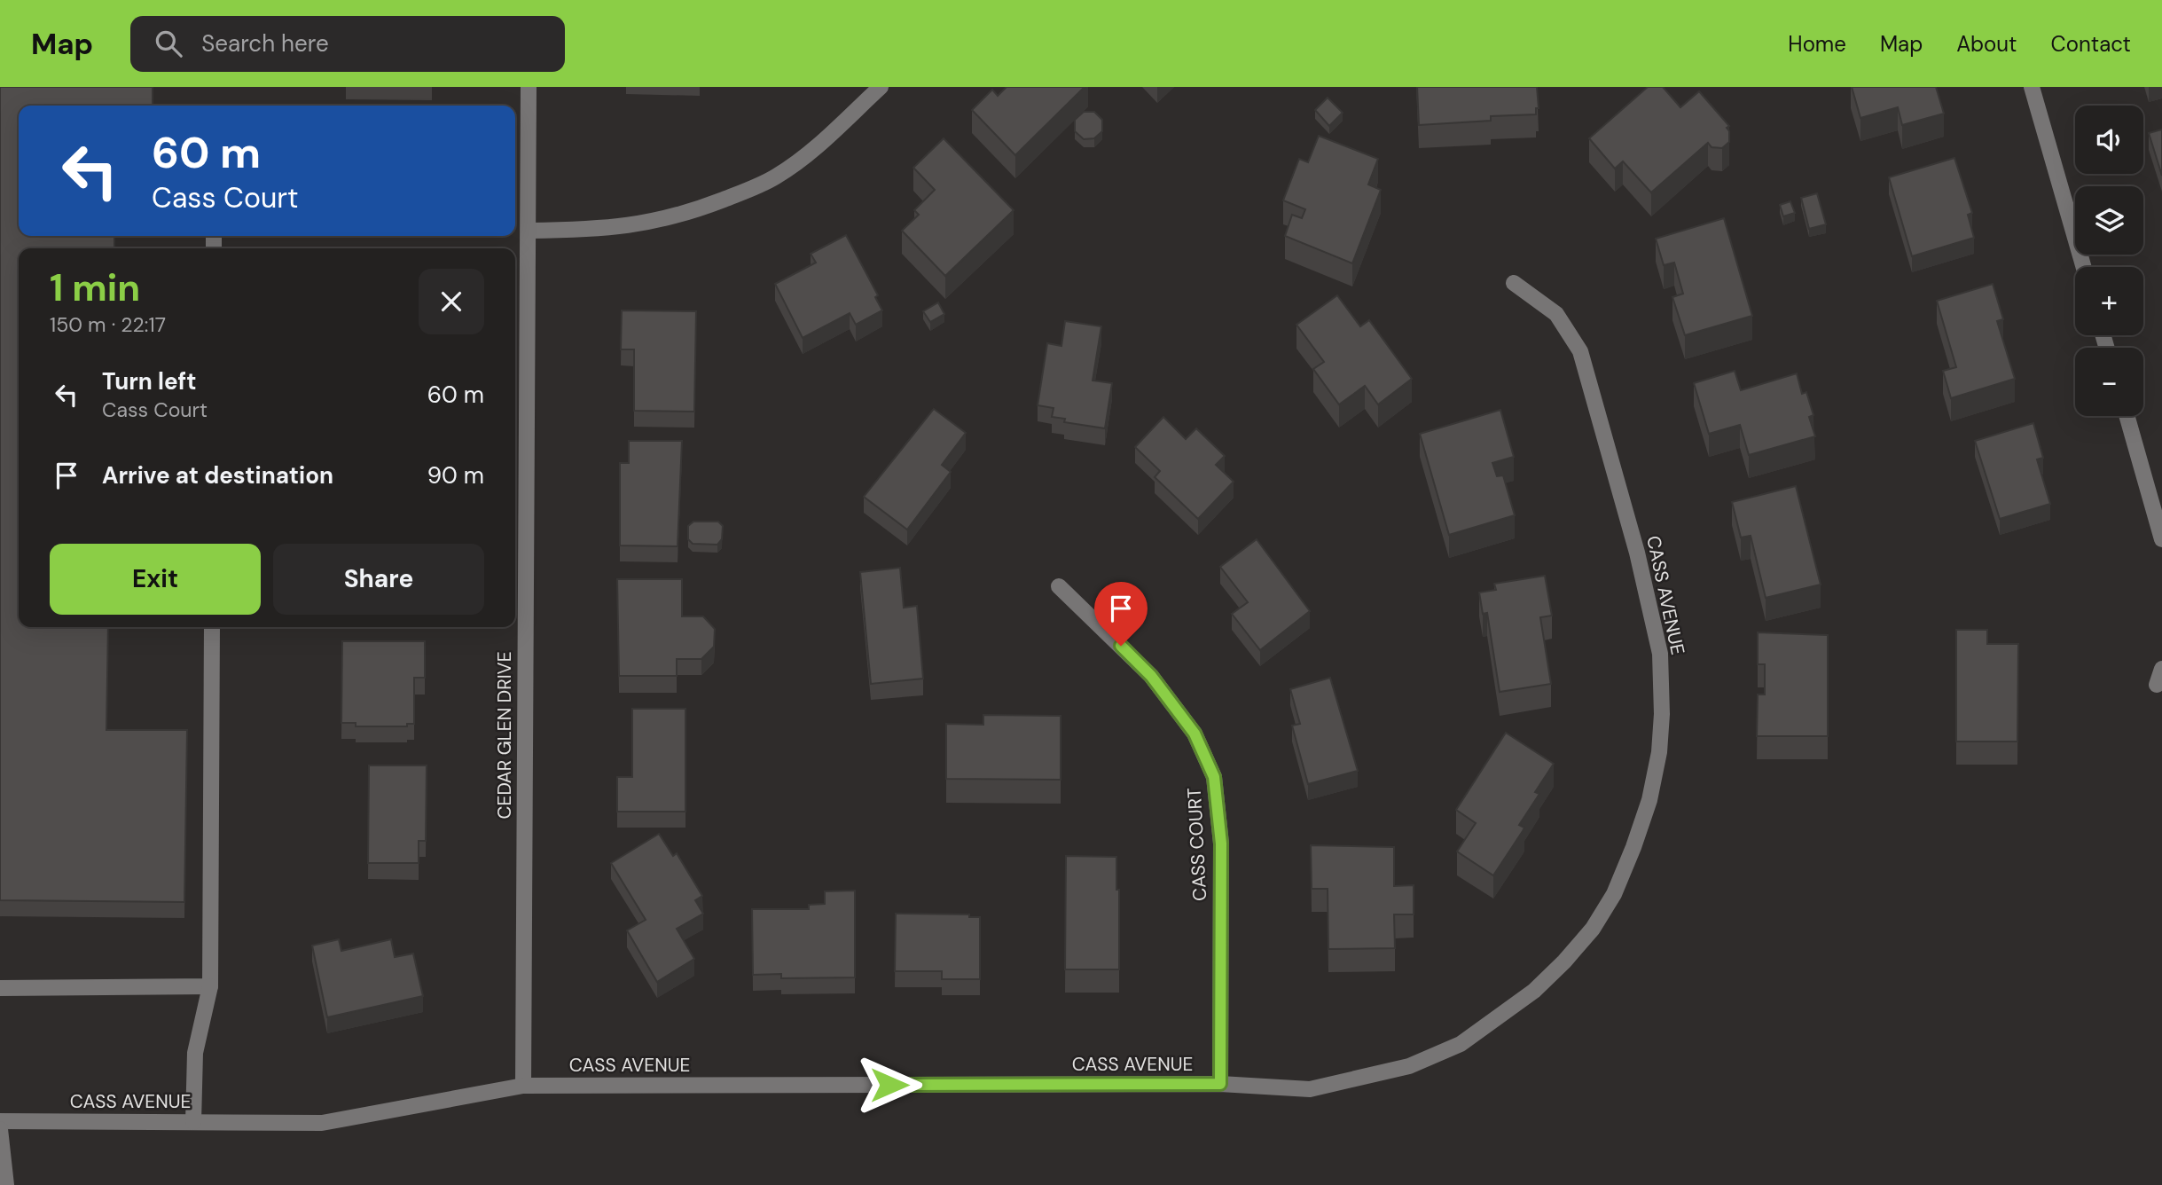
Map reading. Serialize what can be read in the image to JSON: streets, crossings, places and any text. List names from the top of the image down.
{
  "streets": {
    "street": ["CASS AVENUE", "CEDAR GLEN DRIVE", "CASS COURT"]
  },
  "crossings": [
    ["CASS AVENUE", "CEDAR GLEN DRIVE"],
    ["CASS AVENUE", "CASS COURT"]
  ],
  "page": {
    "header": "Map",
    "search": "Search here",
    "nav": [
      "Home",
      "Map",
      "About",
      "Contact"
    ],
    "map_buttons": ["+", "−"],
    "turn": ["60 m", "Cass Court"],
    "heading": ["1 min", "150 m · 22:17"],
    "list": [
      {
        "name": "Turn left",
        "note": "Cass Court",
        "value": "60 m"
      },
      {
        "name": "Arrive at destination",
        "value": "90 m"
      }
    ],
    "buttons": ["Exit", "Share"]
  }
}
